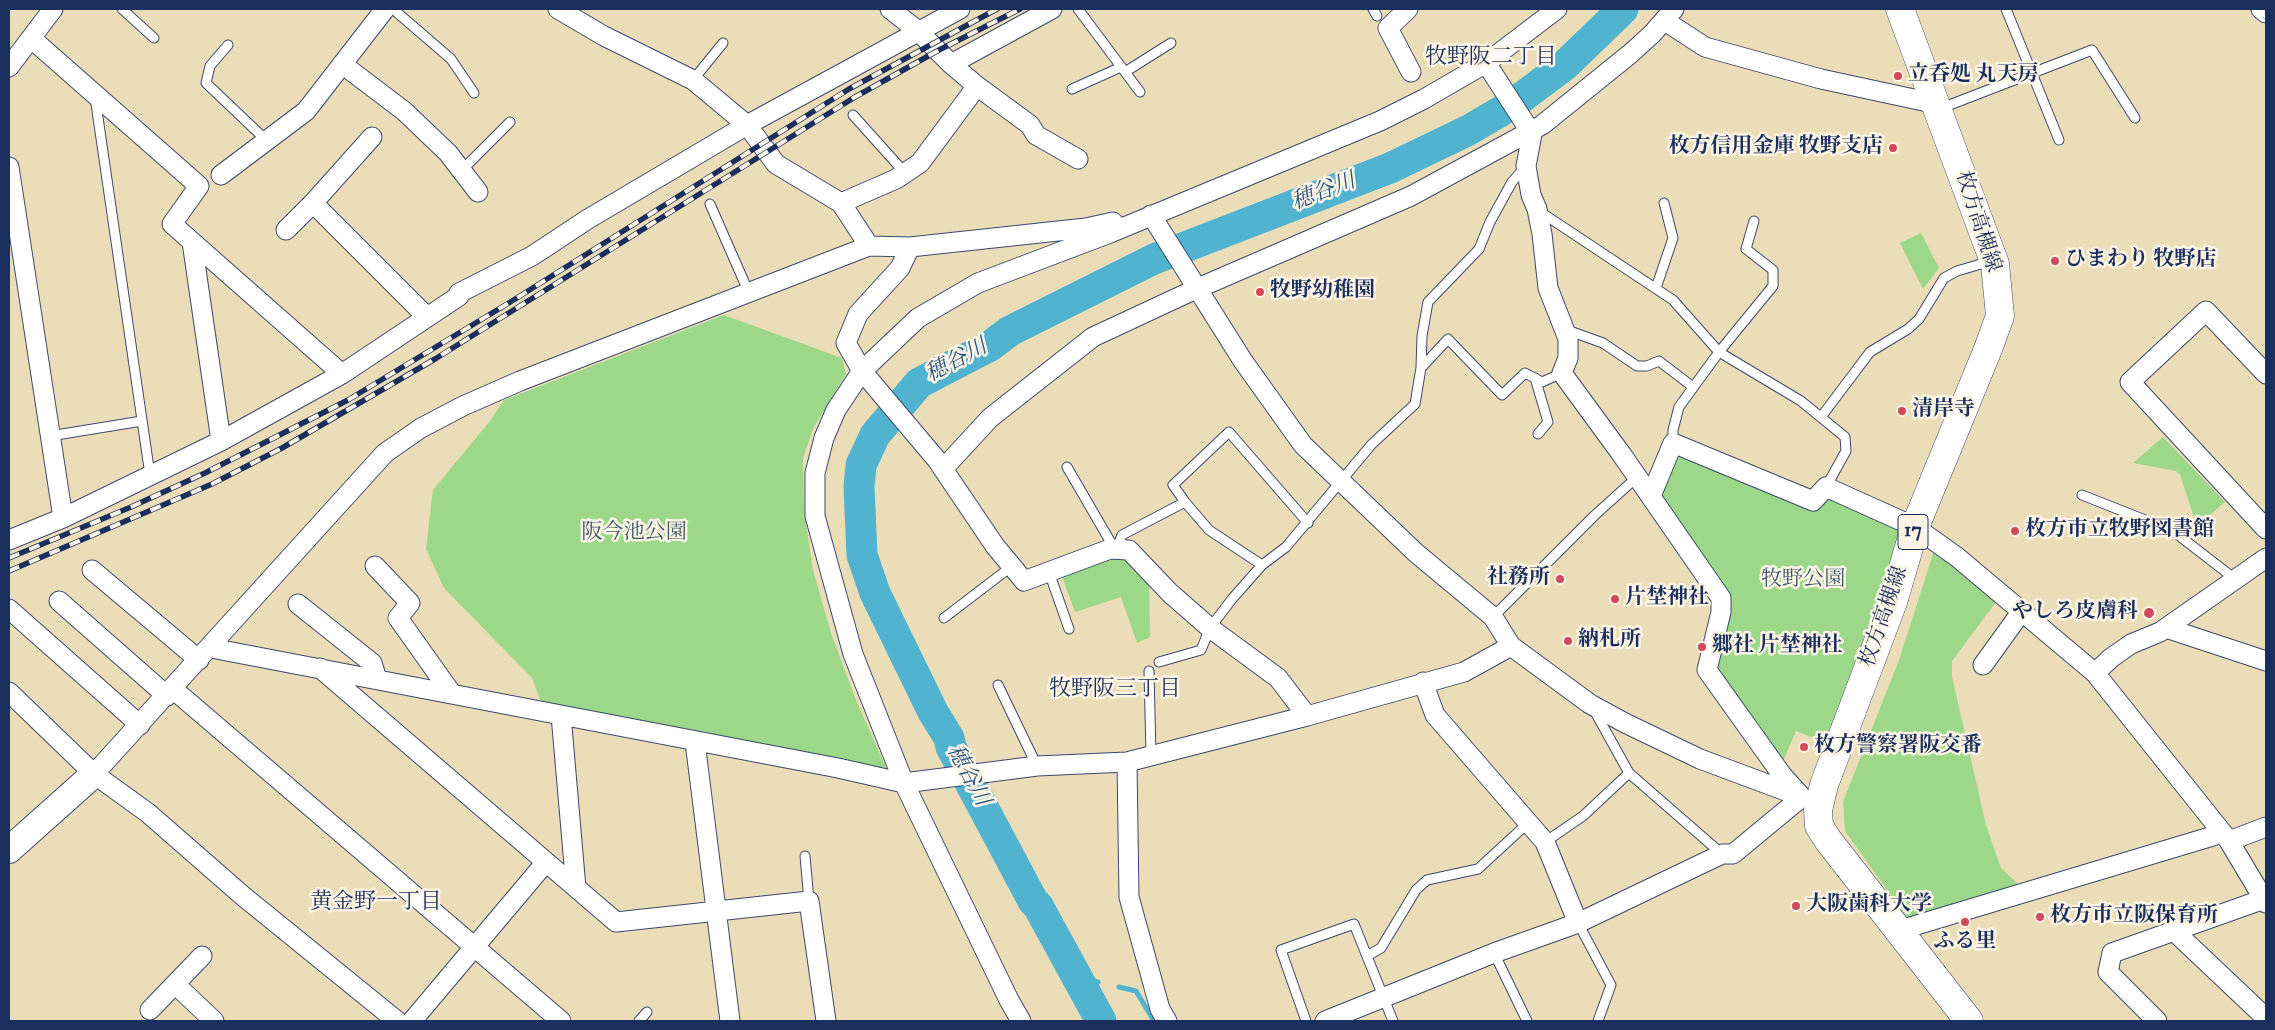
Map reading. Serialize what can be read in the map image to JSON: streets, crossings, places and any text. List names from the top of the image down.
{
  "streets": {
    "main road": ["枚方高槻線", "17"]
  },
  "districts": ["牧野阪二丁目", "牧野阪三丁目", "黄金野一丁目"],
  "water": ["穂谷川"],
  "parks": ["阪今池公園", "牧野公園"],
  "places": [
    "立呑処 丸天房",
    "枚方信用金庫 牧野支店",
    "ひまわり 牧野店",
    "牧野幼稚園",
    "清岸寺",
    "枚方市立牧野図書館",
    "社務所",
    "片埜神社",
    "やしろ皮膚科",
    "納札所",
    "郷社 片埜神社",
    "枚方警察署阪交番",
    "大阪歯科大学",
    "枚方市立阪保育所",
    "ふる里"
  ]
}
